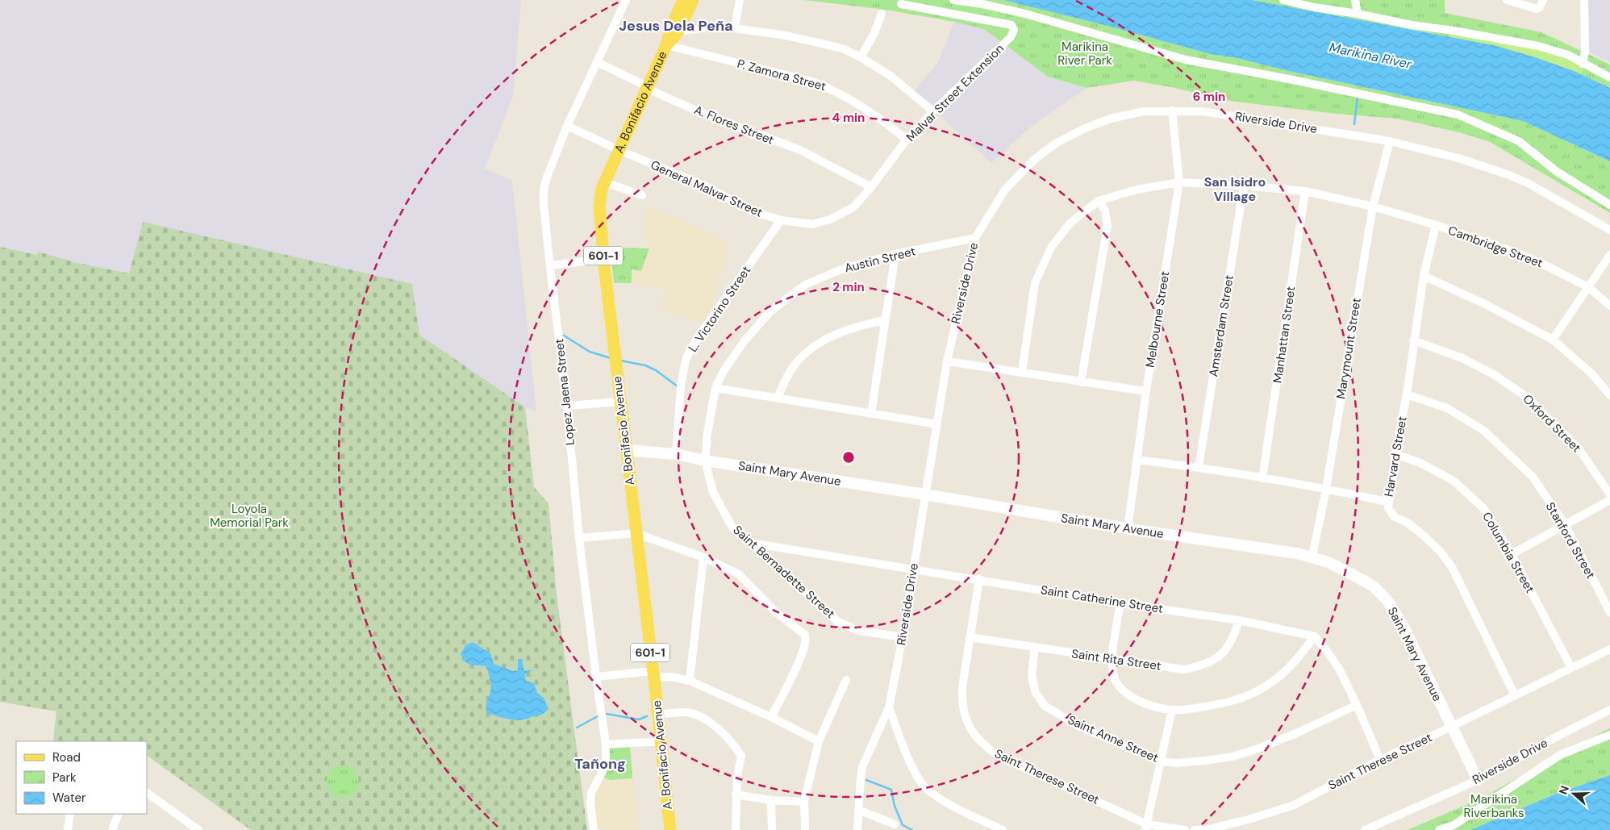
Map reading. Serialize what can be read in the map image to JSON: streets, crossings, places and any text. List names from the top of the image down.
{
  "streets": {
    "main road": ["A. Bonifacio Avenue", "601-1"],
    "street": [
      "P. Zamora Street",
      "Malvar Street Extension",
      "Riverside Drive",
      "A. Flores Street",
      "General Malvar Street",
      "Cambridge Street",
      "Austin Street",
      "L. Victorino Street",
      "Melbourne Street",
      "Amsterdam Street",
      "Manhattan Street",
      "Marymount Street",
      "Lopez Jaena Street",
      "Oxford Street",
      "Harvard Street",
      "Saint Mary Avenue",
      "Stanford Street",
      "Columbia Street",
      "Saint Bernadette Street",
      "Saint Catherine Street",
      "Saint Rita Street",
      "Saint Anne Street",
      "Saint Therese Street"
    ]
  },
  "crossings": [
    ["P. Zamora Street", "Malvar Street Extension"],
    ["P. Zamora Street", "A. Bonifacio Avenue"],
    ["Malvar Street Extension", "A. Flores Street"],
    ["Malvar Street Extension", "General Malvar Street"],
    ["Malvar Street Extension", "L. Victorino Street"],
    ["A. Bonifacio Avenue", "A. Flores Street"],
    ["A. Bonifacio Avenue", "General Malvar Street"],
    ["A. Bonifacio Avenue", "Saint Mary Avenue"],
    ["Riverside Drive", "Austin Street"],
    ["Riverside Drive", "Melbourne Street"],
    ["Riverside Drive", "Marymount Street"],
    ["Riverside Drive", "Saint Mary Avenue"],
    ["Riverside Drive", "Saint Bernadette Street"],
    ["Riverside Drive", "Saint Catherine Street"],
    ["A. Flores Street", "Lopez Jaena Street"],
    ["General Malvar Street", "L. Victorino Street"],
    ["General Malvar Street", "Lopez Jaena Street"],
    ["Cambridge Street", "Melbourne Street"],
    ["Cambridge Street", "Amsterdam Street"],
    ["Cambridge Street", "Manhattan Street"],
    ["Cambridge Street", "Marymount Street"],
    ["Cambridge Street", "Harvard Street"],
    ["Austin Street", "Saint Mary Avenue"],
    ["Austin Street", "Saint Bernadette Street"],
    ["L. Victorino Street", "Saint Mary Avenue"],
    ["Melbourne Street", "Saint Mary Avenue"],
    ["Marymount Street", "Saint Mary Avenue"],
    ["Oxford Street", "Harvard Street"],
    ["Harvard Street", "Stanford Street"],
    ["Harvard Street", "Columbia Street"],
    ["Saint Mary Avenue", "Saint Bernadette Street"],
    ["Saint Mary Avenue", "Saint Therese Street"],
    ["Saint Bernadette Street", "Saint Catherine Street"],
    ["Saint Catherine Street", "Saint Rita Street"],
    ["Saint Catherine Street", "Saint Therese Street"],
    ["Saint Rita Street", "Saint Anne Street"],
    ["Saint Rita Street", "Saint Therese Street"]
  ],
  "districts": ["Jesus Dela Peña", "San Isidro Village", "Tañong"],
  "water": ["Marikina River"],
  "parks": ["Marikina River Park", "Loyola Memorial Park", "Marikina Riverbanks"],
  "legend": ["Road", "Park", "Water"],
  "north": "left",
  "rings": ["6 min", "4 min", "2 min"]
}
